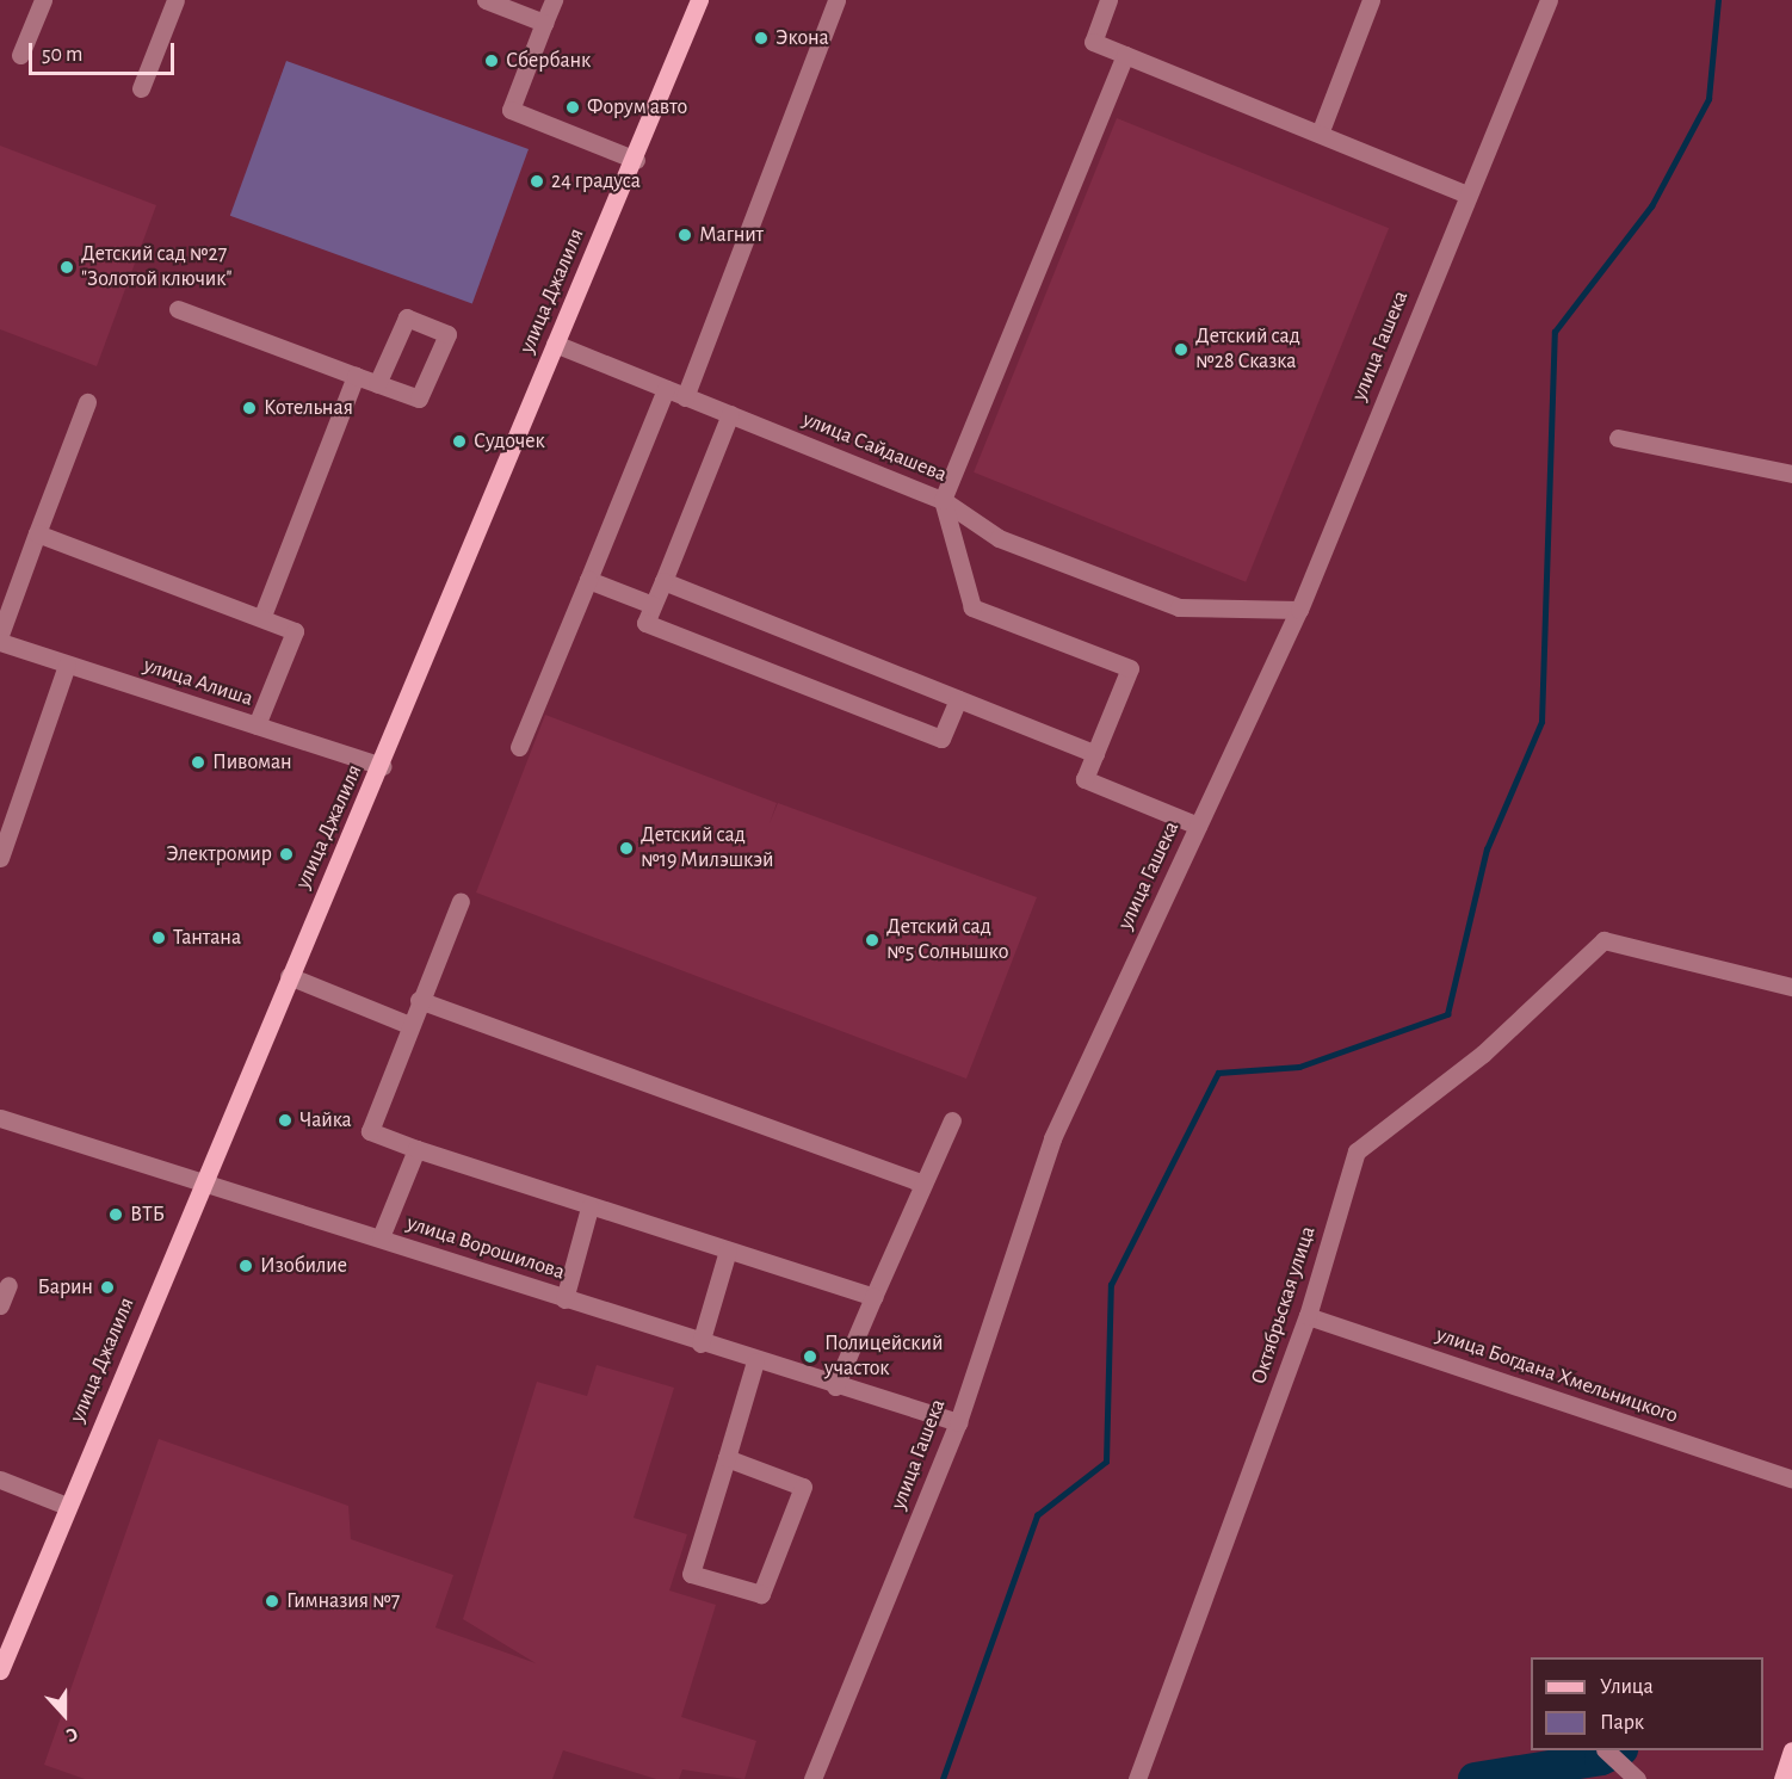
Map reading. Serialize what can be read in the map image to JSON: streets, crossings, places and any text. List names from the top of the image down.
{
  "streets": {
    "main road": ["улица Джалиля"],
    "street": [
      "улица Гашека",
      "улица Сайдашева",
      "улица Алиша",
      "улица Ворошилова",
      "Октябрьская улица",
      "улица Богдана Хмельницкого"
    ]
  },
  "crossings": [
    ["улица Джалиля", "улица Сайдашева"],
    ["улица Джалиля", "улица Алиша"],
    ["улица Джалиля", "улица Ворошилова"],
    ["улица Гашека", "улица Сайдашева"],
    ["улица Гашека", "улица Ворошилова"],
    ["Октябрьская улица", "улица Богдана Хмельницкого"]
  ],
  "places": [
    "Экона",
    "Сбербанк",
    "Форум авто",
    "24 градуса",
    "Магнит",
    "Детский сад №27 \"Золотой ключик\"",
    "Детский сад №28 Сказка",
    "Котельная",
    "Судочек",
    "Пивоман",
    "Детский сад №19 Милэшкэй",
    "Электромир",
    "Тантана",
    "Детский сад №5 Солнышко",
    "Чайка",
    "ВТБ",
    "Изобилие",
    "Барин",
    "Полицейский участок",
    "Гимназия №7"
  ],
  "legend": ["Улица", "Парк"],
  "scale_bar": "50 m",
  "north": "bottom"
}
